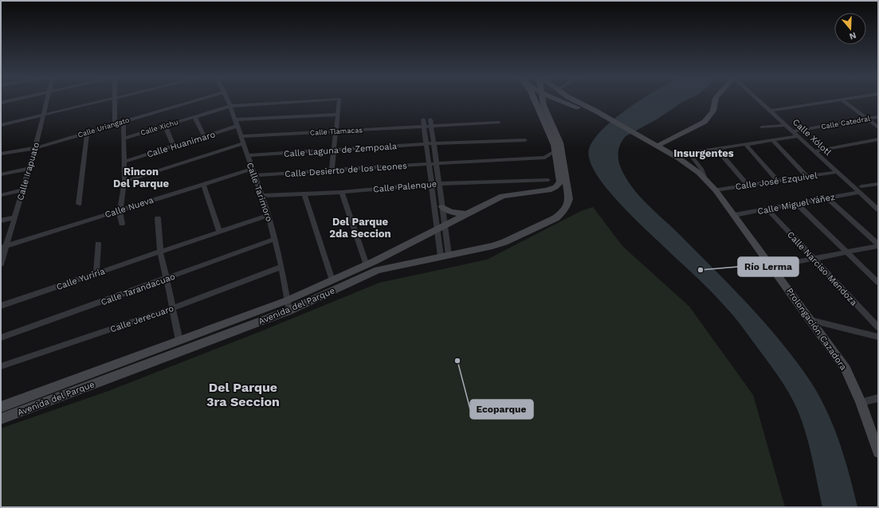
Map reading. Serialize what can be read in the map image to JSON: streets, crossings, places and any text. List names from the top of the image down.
{
  "streets": {
    "street": [
      "Calle Catedral",
      "Calle Uriangato",
      "Calle Xichu",
      "Calle Tlamacas",
      "Calle Xólotl",
      "Calle Huanimaro",
      "Calle Laguna de Zempoala",
      "Calle Desierto de los Leones",
      "Calle Irapuato",
      "Calle José Ezquivel",
      "Calle Palenque",
      "Calle Tarimoro",
      "Calle Miguel Yáñez",
      "Calle Nueva",
      "Calle Narciso Mendoza",
      "Calle Yuriria",
      "Calle Tarandacuao",
      "Avenida del Parque",
      "Calle Jerecuaro",
      "Prolongación Cazadora"
    ]
  },
  "crossings": [
    ["Calle Catedral", "Calle Xólotl"],
    ["Calle Uriangato", "Calle Irapuato"],
    ["Calle Xichu", "Calle Tarimoro"],
    ["Calle Tlamacas", "Calle Tarimoro"],
    ["Calle Xólotl", "Calle José Ezquivel"],
    ["Calle Xólotl", "Calle Miguel Yáñez"],
    ["Calle Huanimaro", "Calle Tarimoro"],
    ["Calle Laguna de Zempoala", "Calle Tarimoro"],
    ["Calle Desierto de los Leones", "Calle Tarimoro"],
    ["Calle Irapuato", "Calle Nueva"],
    ["Calle José Ezquivel", "Prolongación Cazadora"],
    ["Calle Palenque", "Calle Tarimoro"],
    ["Calle Tarimoro", "Calle Nueva"],
    ["Calle Tarimoro", "Calle Yuriria"],
    ["Calle Tarimoro", "Calle Tarandacuao"],
    ["Calle Tarimoro", "Avenida del Parque"],
    ["Calle Tarimoro", "Calle Jerecuaro"],
    ["Calle Miguel Yáñez", "Calle Narciso Mendoza"],
    ["Calle Miguel Yáñez", "Prolongación Cazadora"]
  ],
  "districts": [
    "Insurgentes",
    "Rincon Del Parque",
    "Del Parque 2da Seccion",
    "Del Parque 3ra Seccion"
  ],
  "places": ["Río Lerma", "Ecoparque"],
  "north": "bottom"
}
